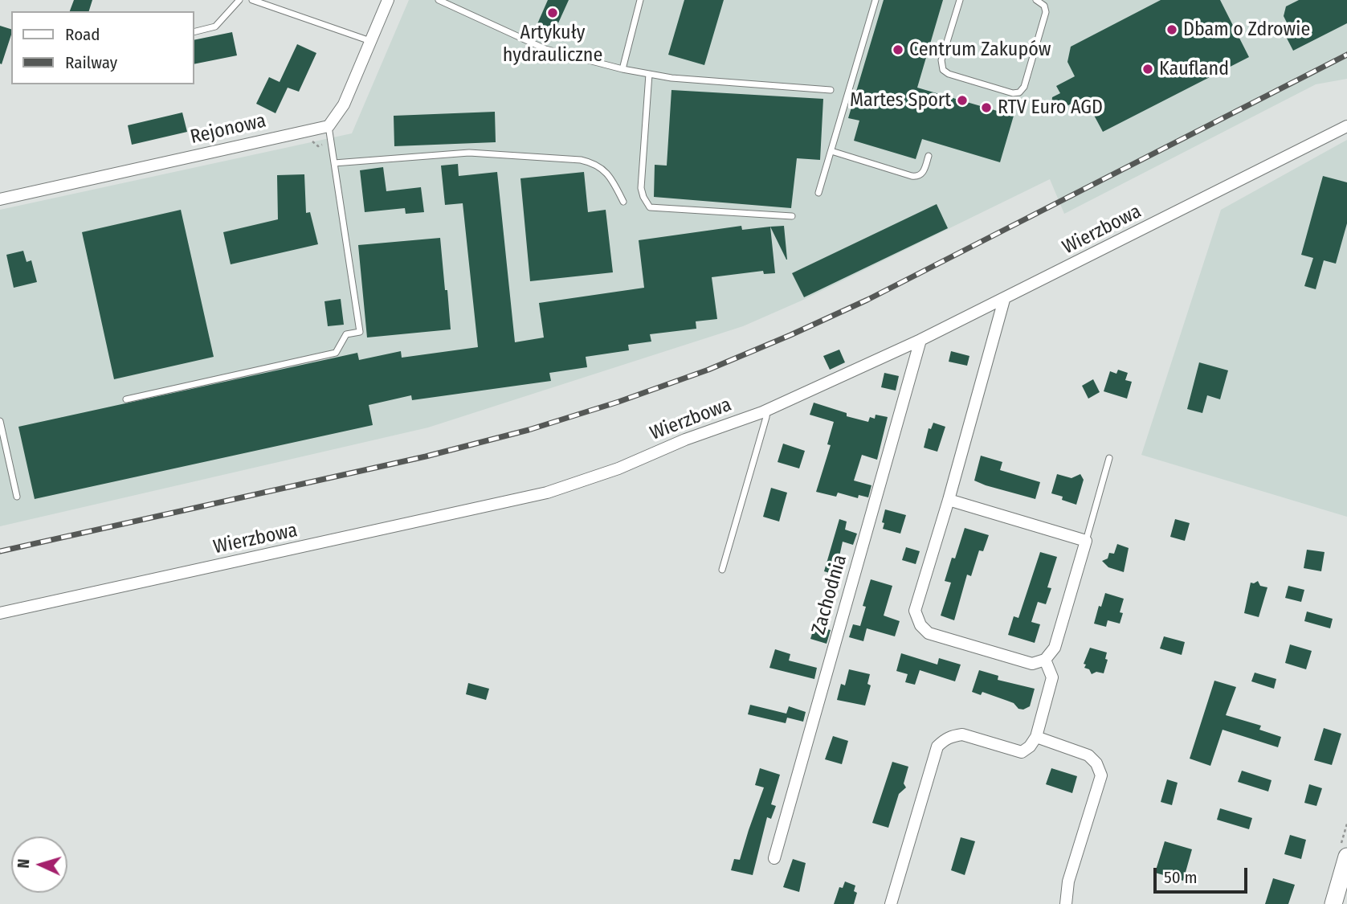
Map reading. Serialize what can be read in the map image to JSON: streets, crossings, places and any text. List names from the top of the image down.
{
  "streets": {
    "street": ["Rejonowa", "Wierzbowa", "Zachodnia"]
  },
  "crossings": [
    ["Wierzbowa", "Zachodnia"]
  ],
  "places": [
    "Artykuły hydrauliczne",
    "Dbam o Zdrowie",
    "Centrum Zakupów",
    "Kaufland",
    "Martes Sport",
    "RTV Euro AGD"
  ],
  "legend": ["Road", "Railway"],
  "scale_bar": "50 m",
  "north": "left"
}
